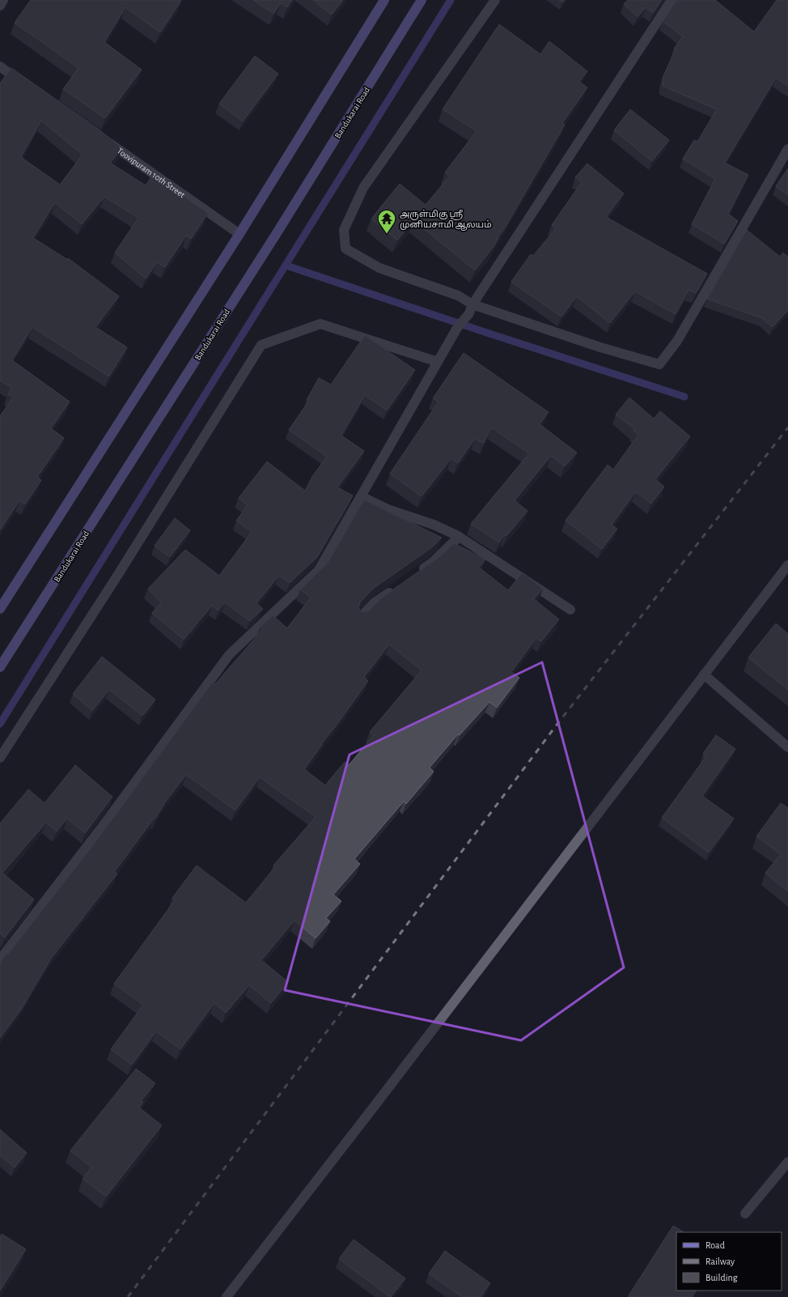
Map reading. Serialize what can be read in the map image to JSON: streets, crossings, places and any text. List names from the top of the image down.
{
  "streets": {
    "main road": ["Bandukarai Road"],
    "street": ["Toovipuram 10th Street"]
  },
  "places": {
    "temple": ["அருள்மிகு ஶ்ரீ முனியசாமி ஆலயம்"]
  },
  "legend": ["Road", "Railway", "Building"]
}
